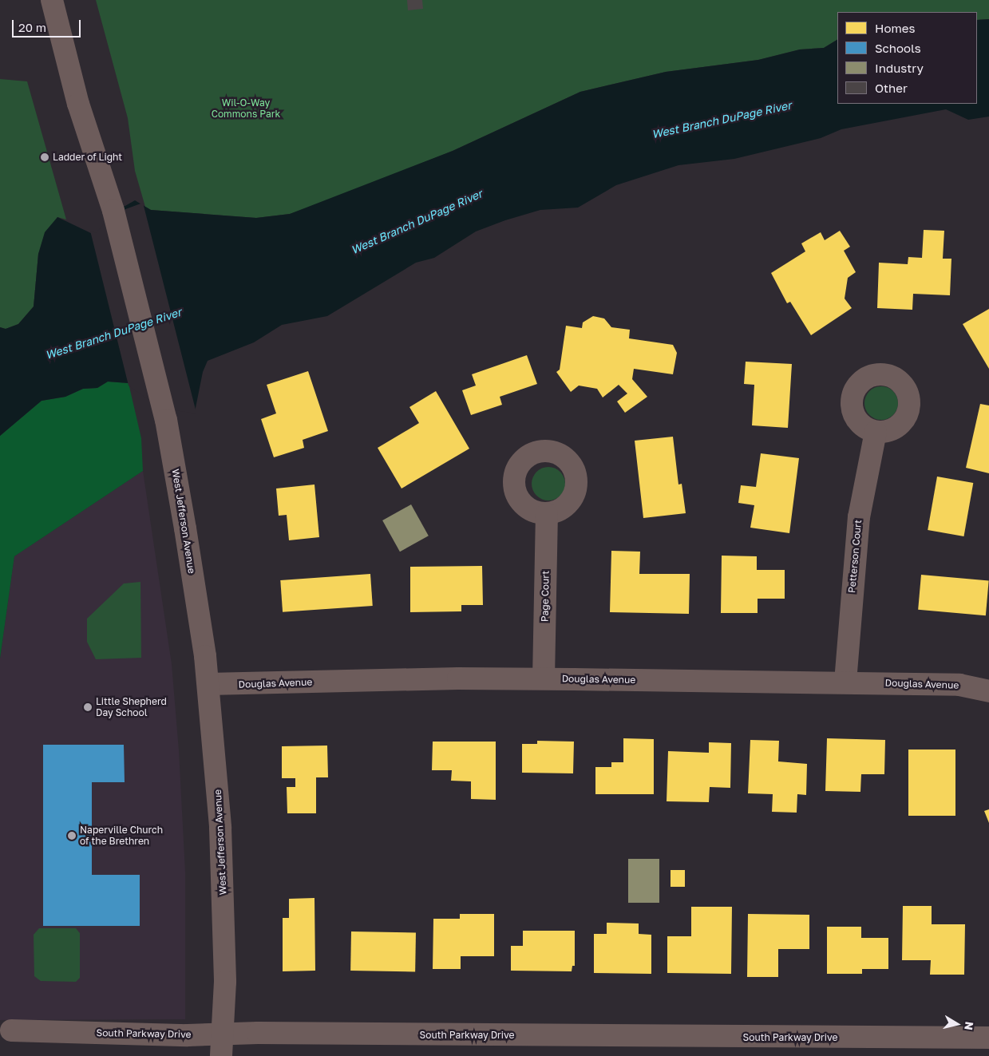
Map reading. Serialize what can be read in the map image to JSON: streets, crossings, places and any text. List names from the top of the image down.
{
  "streets": {
    "street": [
      "West Jefferson Avenue",
      "Petterson Court",
      "Page Court",
      "Douglas Avenue",
      "South Parkway Drive"
    ]
  },
  "crossings": [
    ["West Jefferson Avenue", "Douglas Avenue"],
    ["West Jefferson Avenue", "South Parkway Drive"],
    ["Petterson Court", "Douglas Avenue"],
    ["Page Court", "Douglas Avenue"]
  ],
  "water": ["West Branch DuPage River"],
  "parks": ["Wil-O-Way Commons Park"],
  "places": ["Ladder of Light", "Little Shepherd Day School", "Naperville Church of the Brethren"],
  "legend": [
    "Homes",
    "Schools",
    "Industry",
    "Other"
  ],
  "scale_bar": "20 m",
  "north": "right"
}
